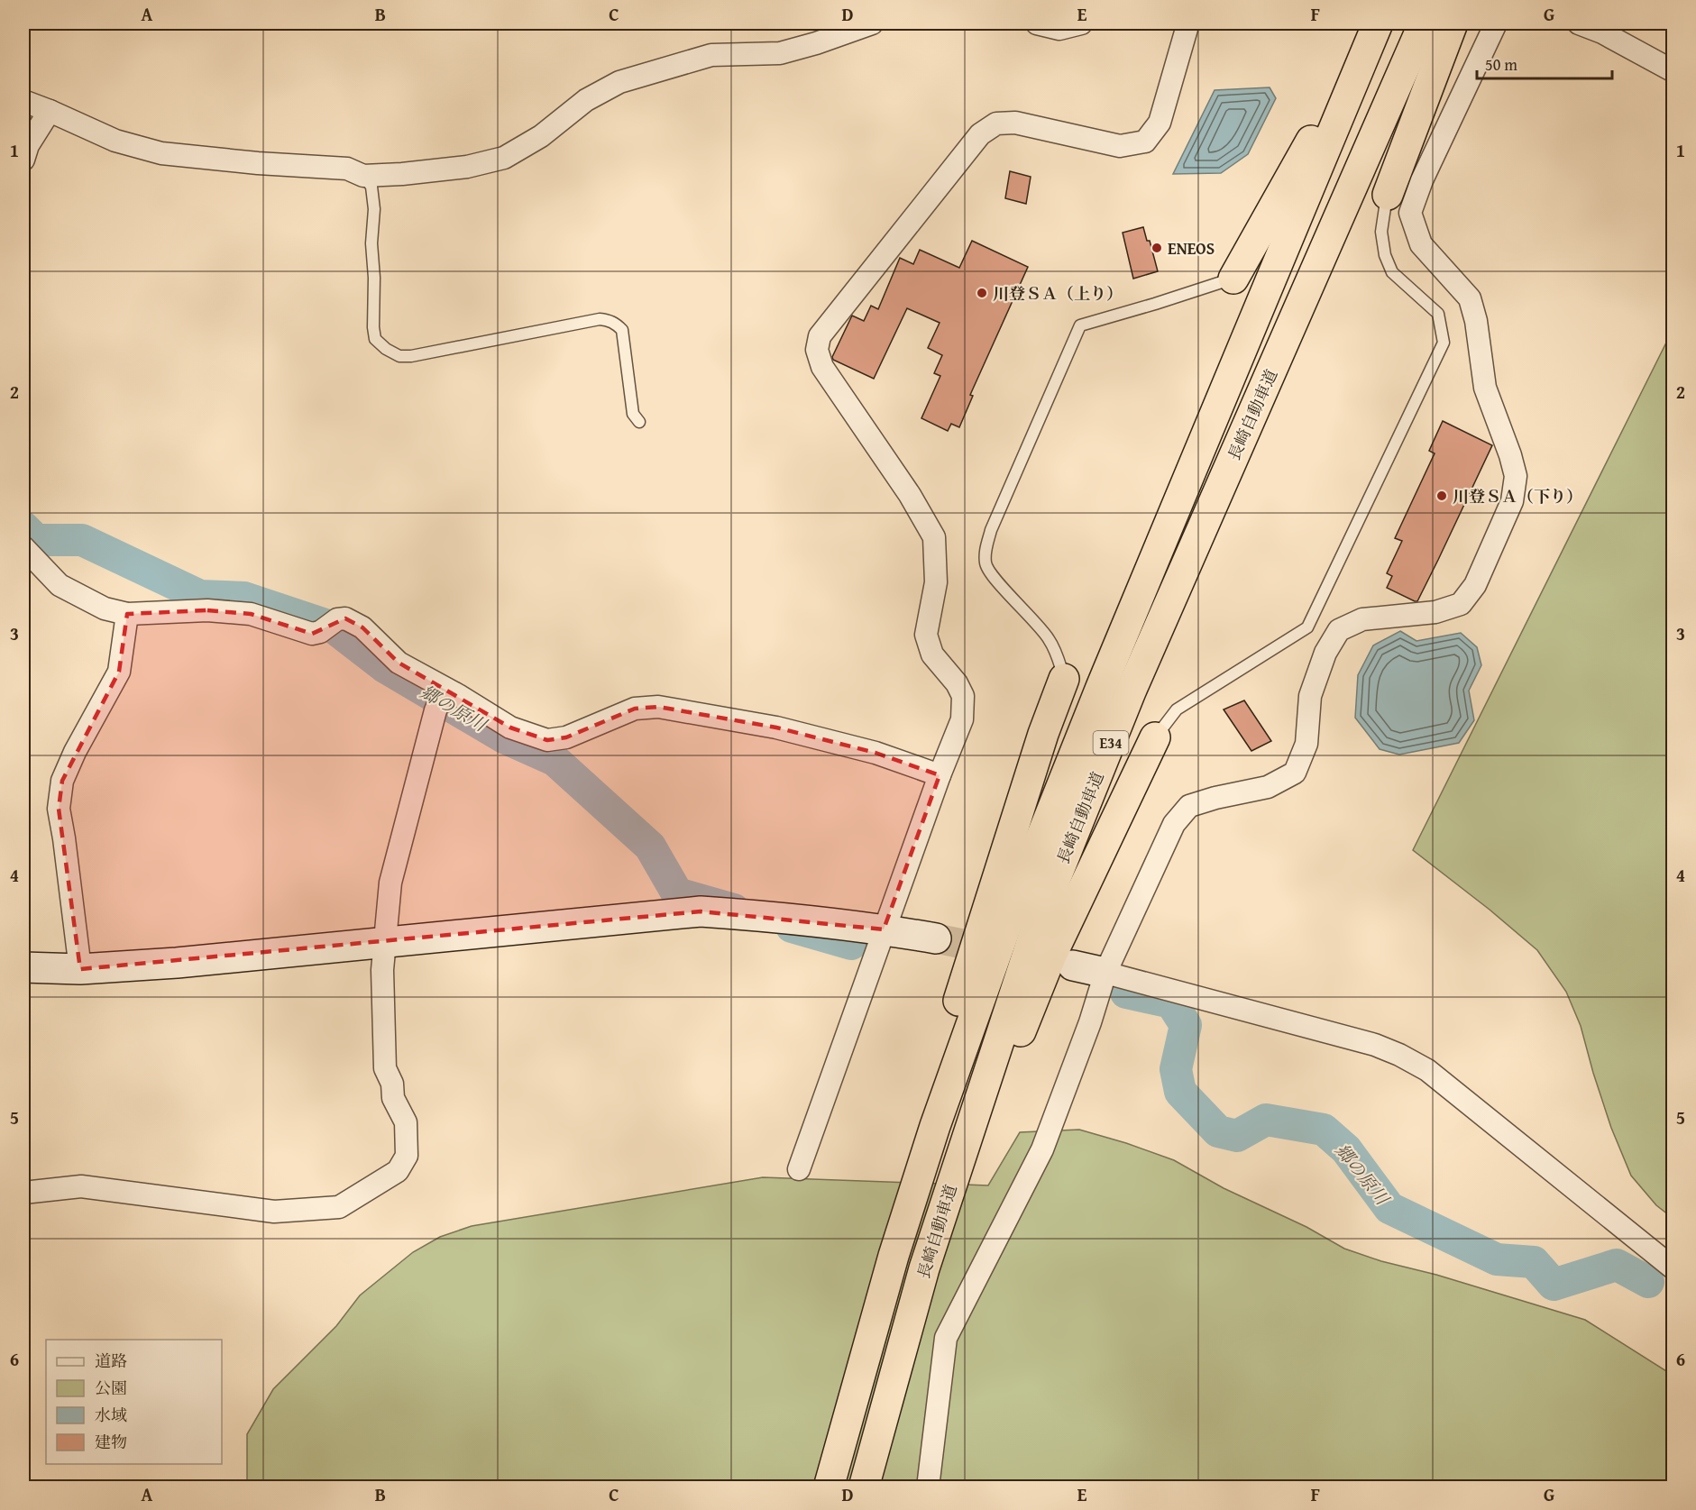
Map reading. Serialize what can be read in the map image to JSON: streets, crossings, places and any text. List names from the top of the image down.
{
  "streets": {
    "highway": ["長崎自動車道", "E34"]
  },
  "water": ["郷の原川"],
  "places": ["ENEOS", "川登ＳＡ（上り）", "川登ＳＡ（下り）"],
  "legend": [
    "道路",
    "公園",
    "水域",
    "建物"
  ],
  "scale_bar": "50 m",
  "grid": {
    "columns": [
      "A",
      "B",
      "C",
      "D",
      "E",
      "F",
      "G"
    ],
    "rows": [
      "1",
      "2",
      "3",
      "4",
      "5",
      "6"
    ]
  }
}
